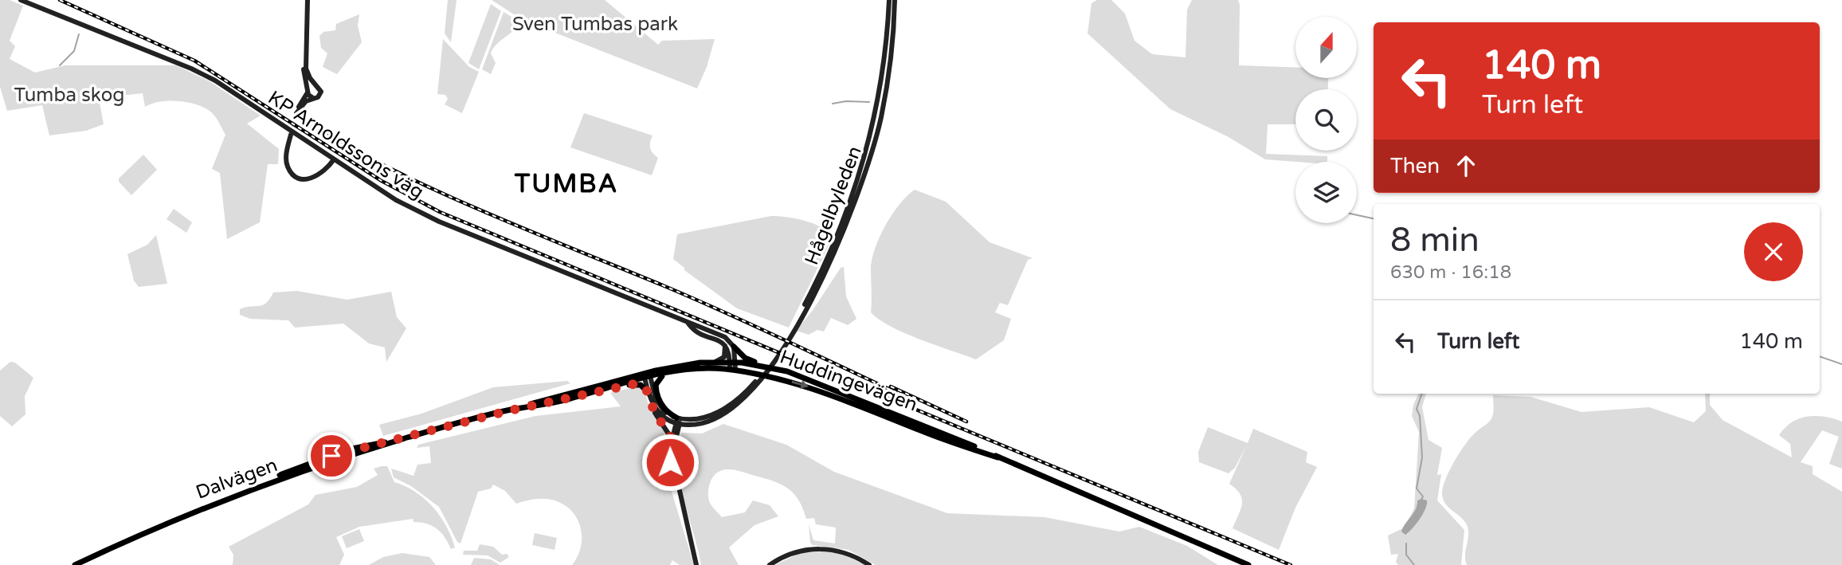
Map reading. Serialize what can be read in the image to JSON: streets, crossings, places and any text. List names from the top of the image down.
{
  "streets": {
    "main road": [
      "KP Arnoldssons väg",
      "Hågelbyleden",
      "Huddingevägen",
      "Dalvägen"
    ]
  },
  "crossings": [
    ["Huddingevägen", "Dalvägen"]
  ],
  "districts": ["TUMBA"],
  "parks": ["Sven Tumbas park", "Tumba skog"],
  "north": "top",
  "page": {
    "turn": ["140 m", "Turn left"],
    "then": "Then",
    "heading": ["8 min", "630 m · 16:18"],
    "list": [
      {
        "name": "Turn left",
        "value": "140 m"
      }
    ]
  }
}
